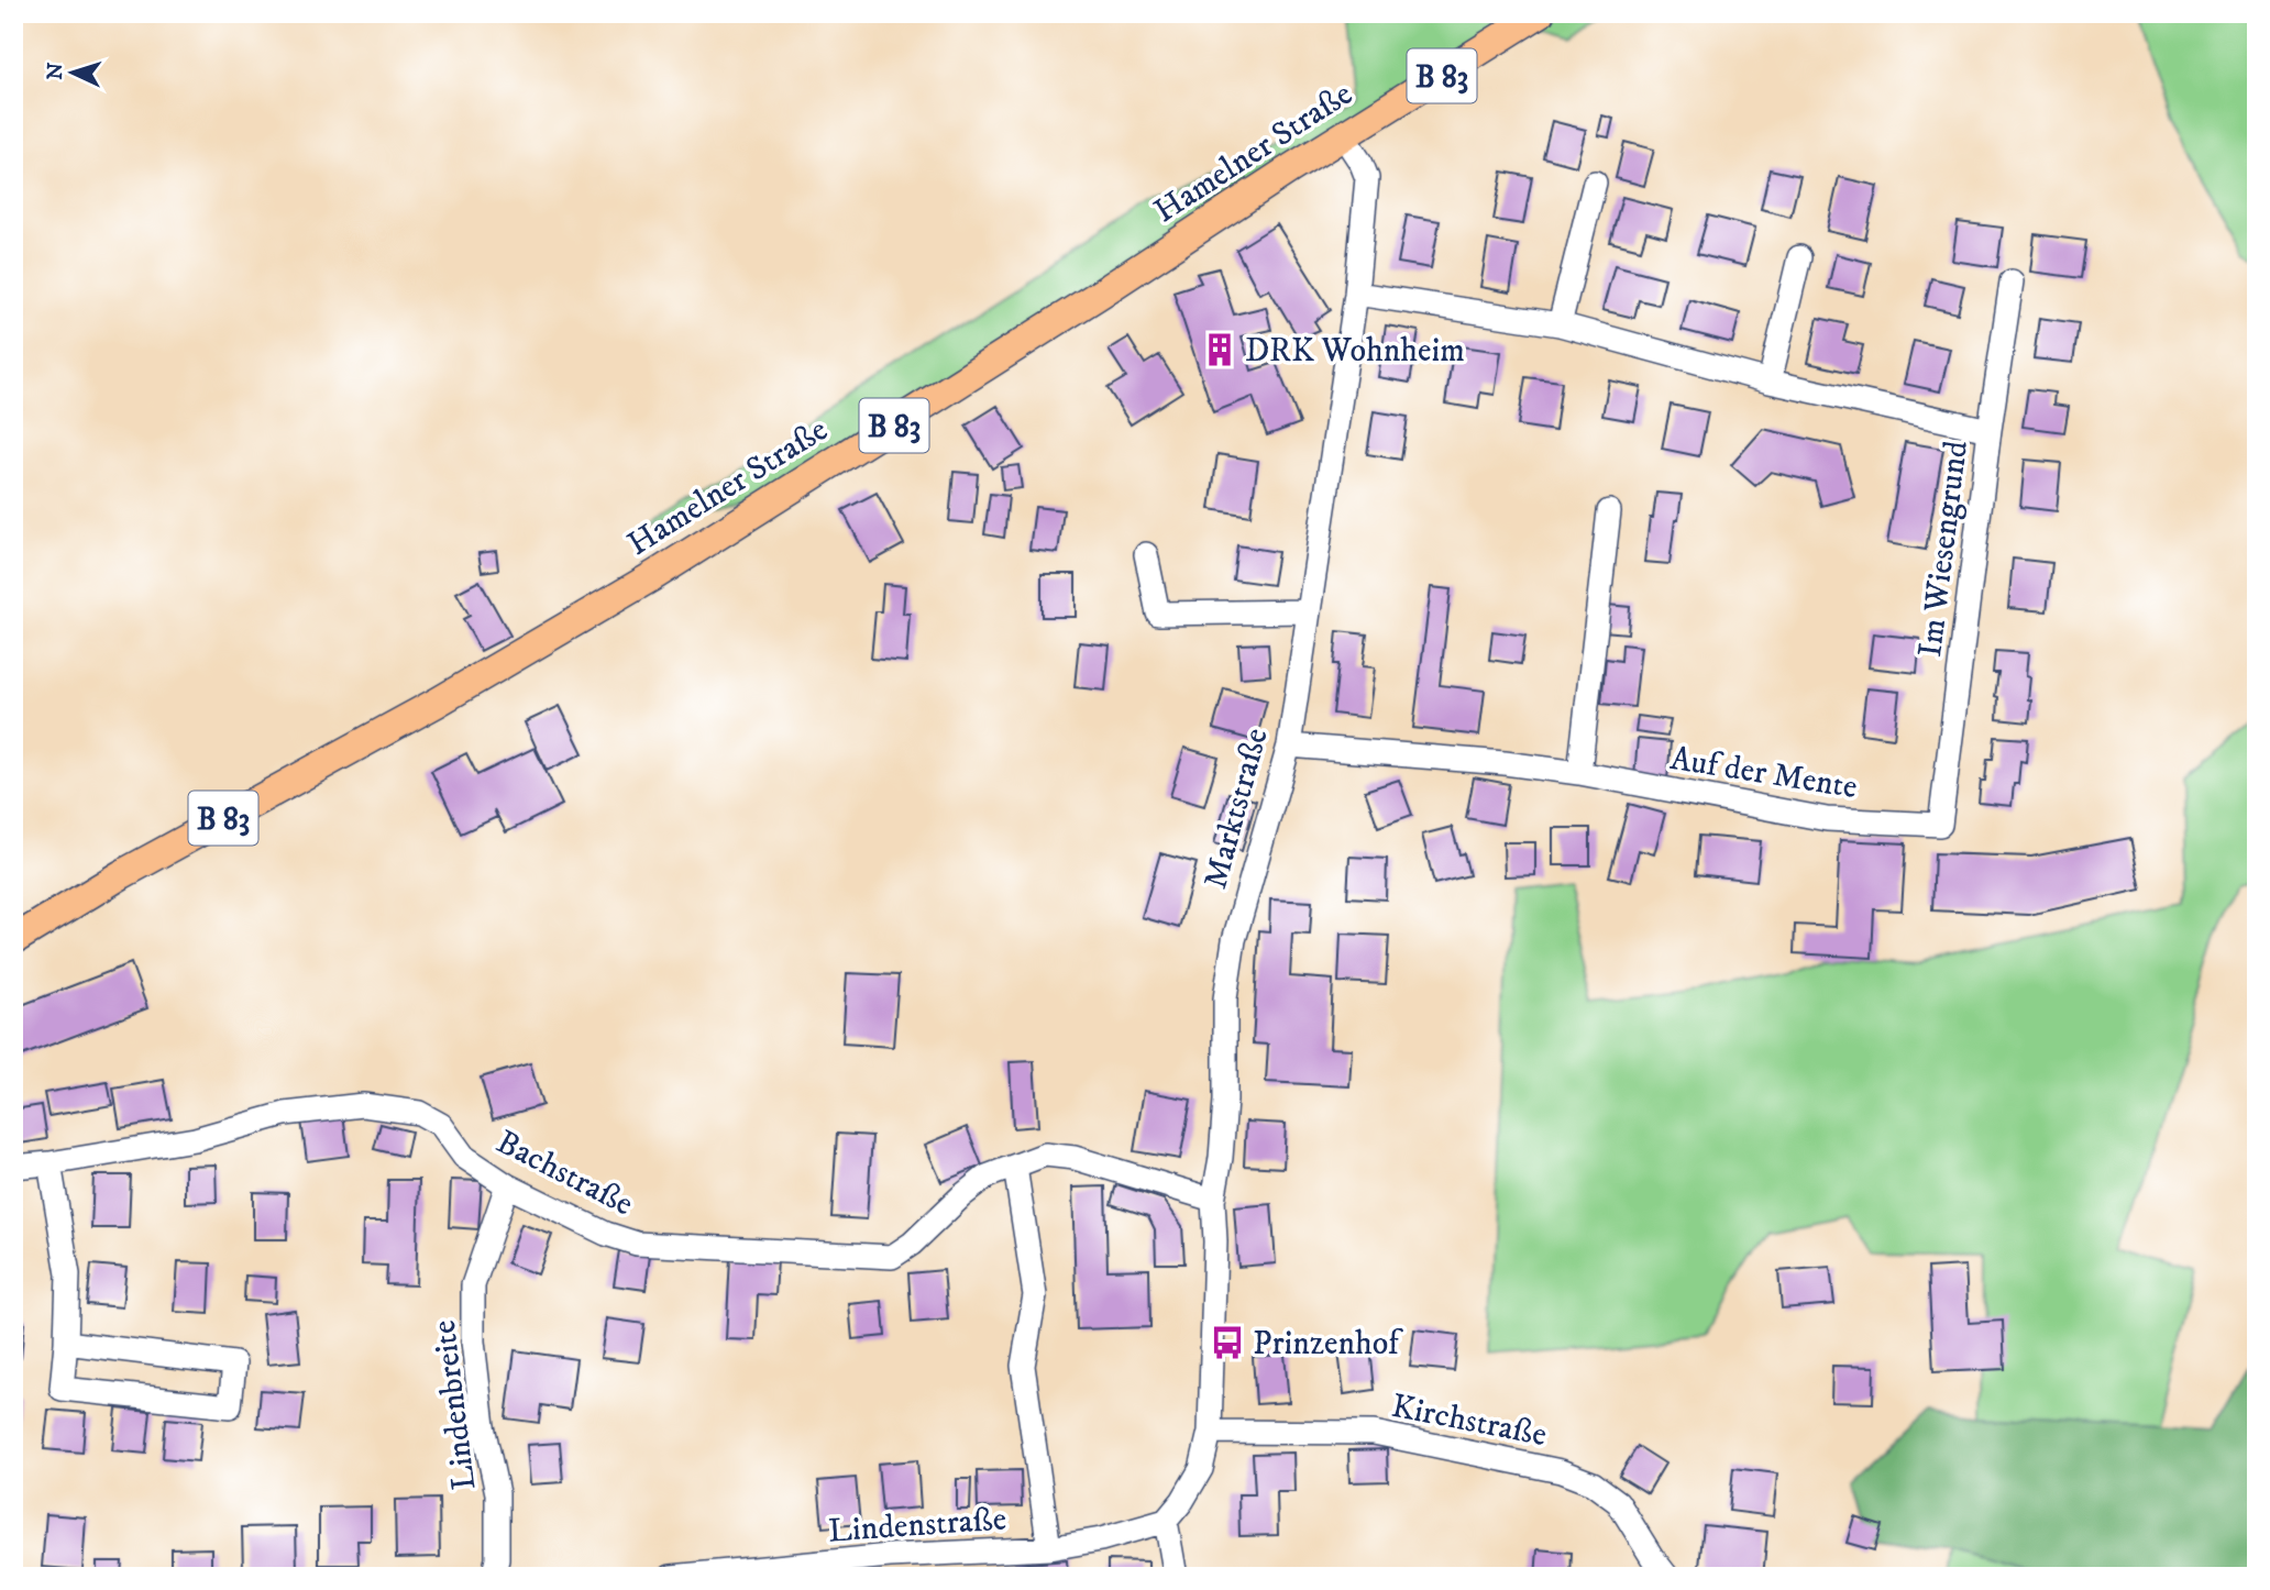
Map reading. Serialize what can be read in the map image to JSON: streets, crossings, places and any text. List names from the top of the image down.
{
  "streets": {
    "main road": ["B 83", "Hamelner Straße"],
    "street": [
      "Im Wiesengrund",
      "Auf der Mente",
      "Marktstraße",
      "Bachstraße",
      "Lindenbreite",
      "Kirchstraße",
      "Lindenstraße"
    ]
  },
  "crossings": [
    ["Hamelner Straße", "Marktstraße"],
    ["Im Wiesengrund", "Auf der Mente"],
    ["Auf der Mente", "Marktstraße"],
    ["Marktstraße", "Bachstraße"],
    ["Marktstraße", "Kirchstraße"],
    ["Marktstraße", "Lindenstraße"],
    ["Bachstraße", "Lindenbreite"]
  ],
  "places": {
    "building": ["DRK Wohnheim"],
    "bus stop": ["Prinzenhof"]
  },
  "north": "left"
}
